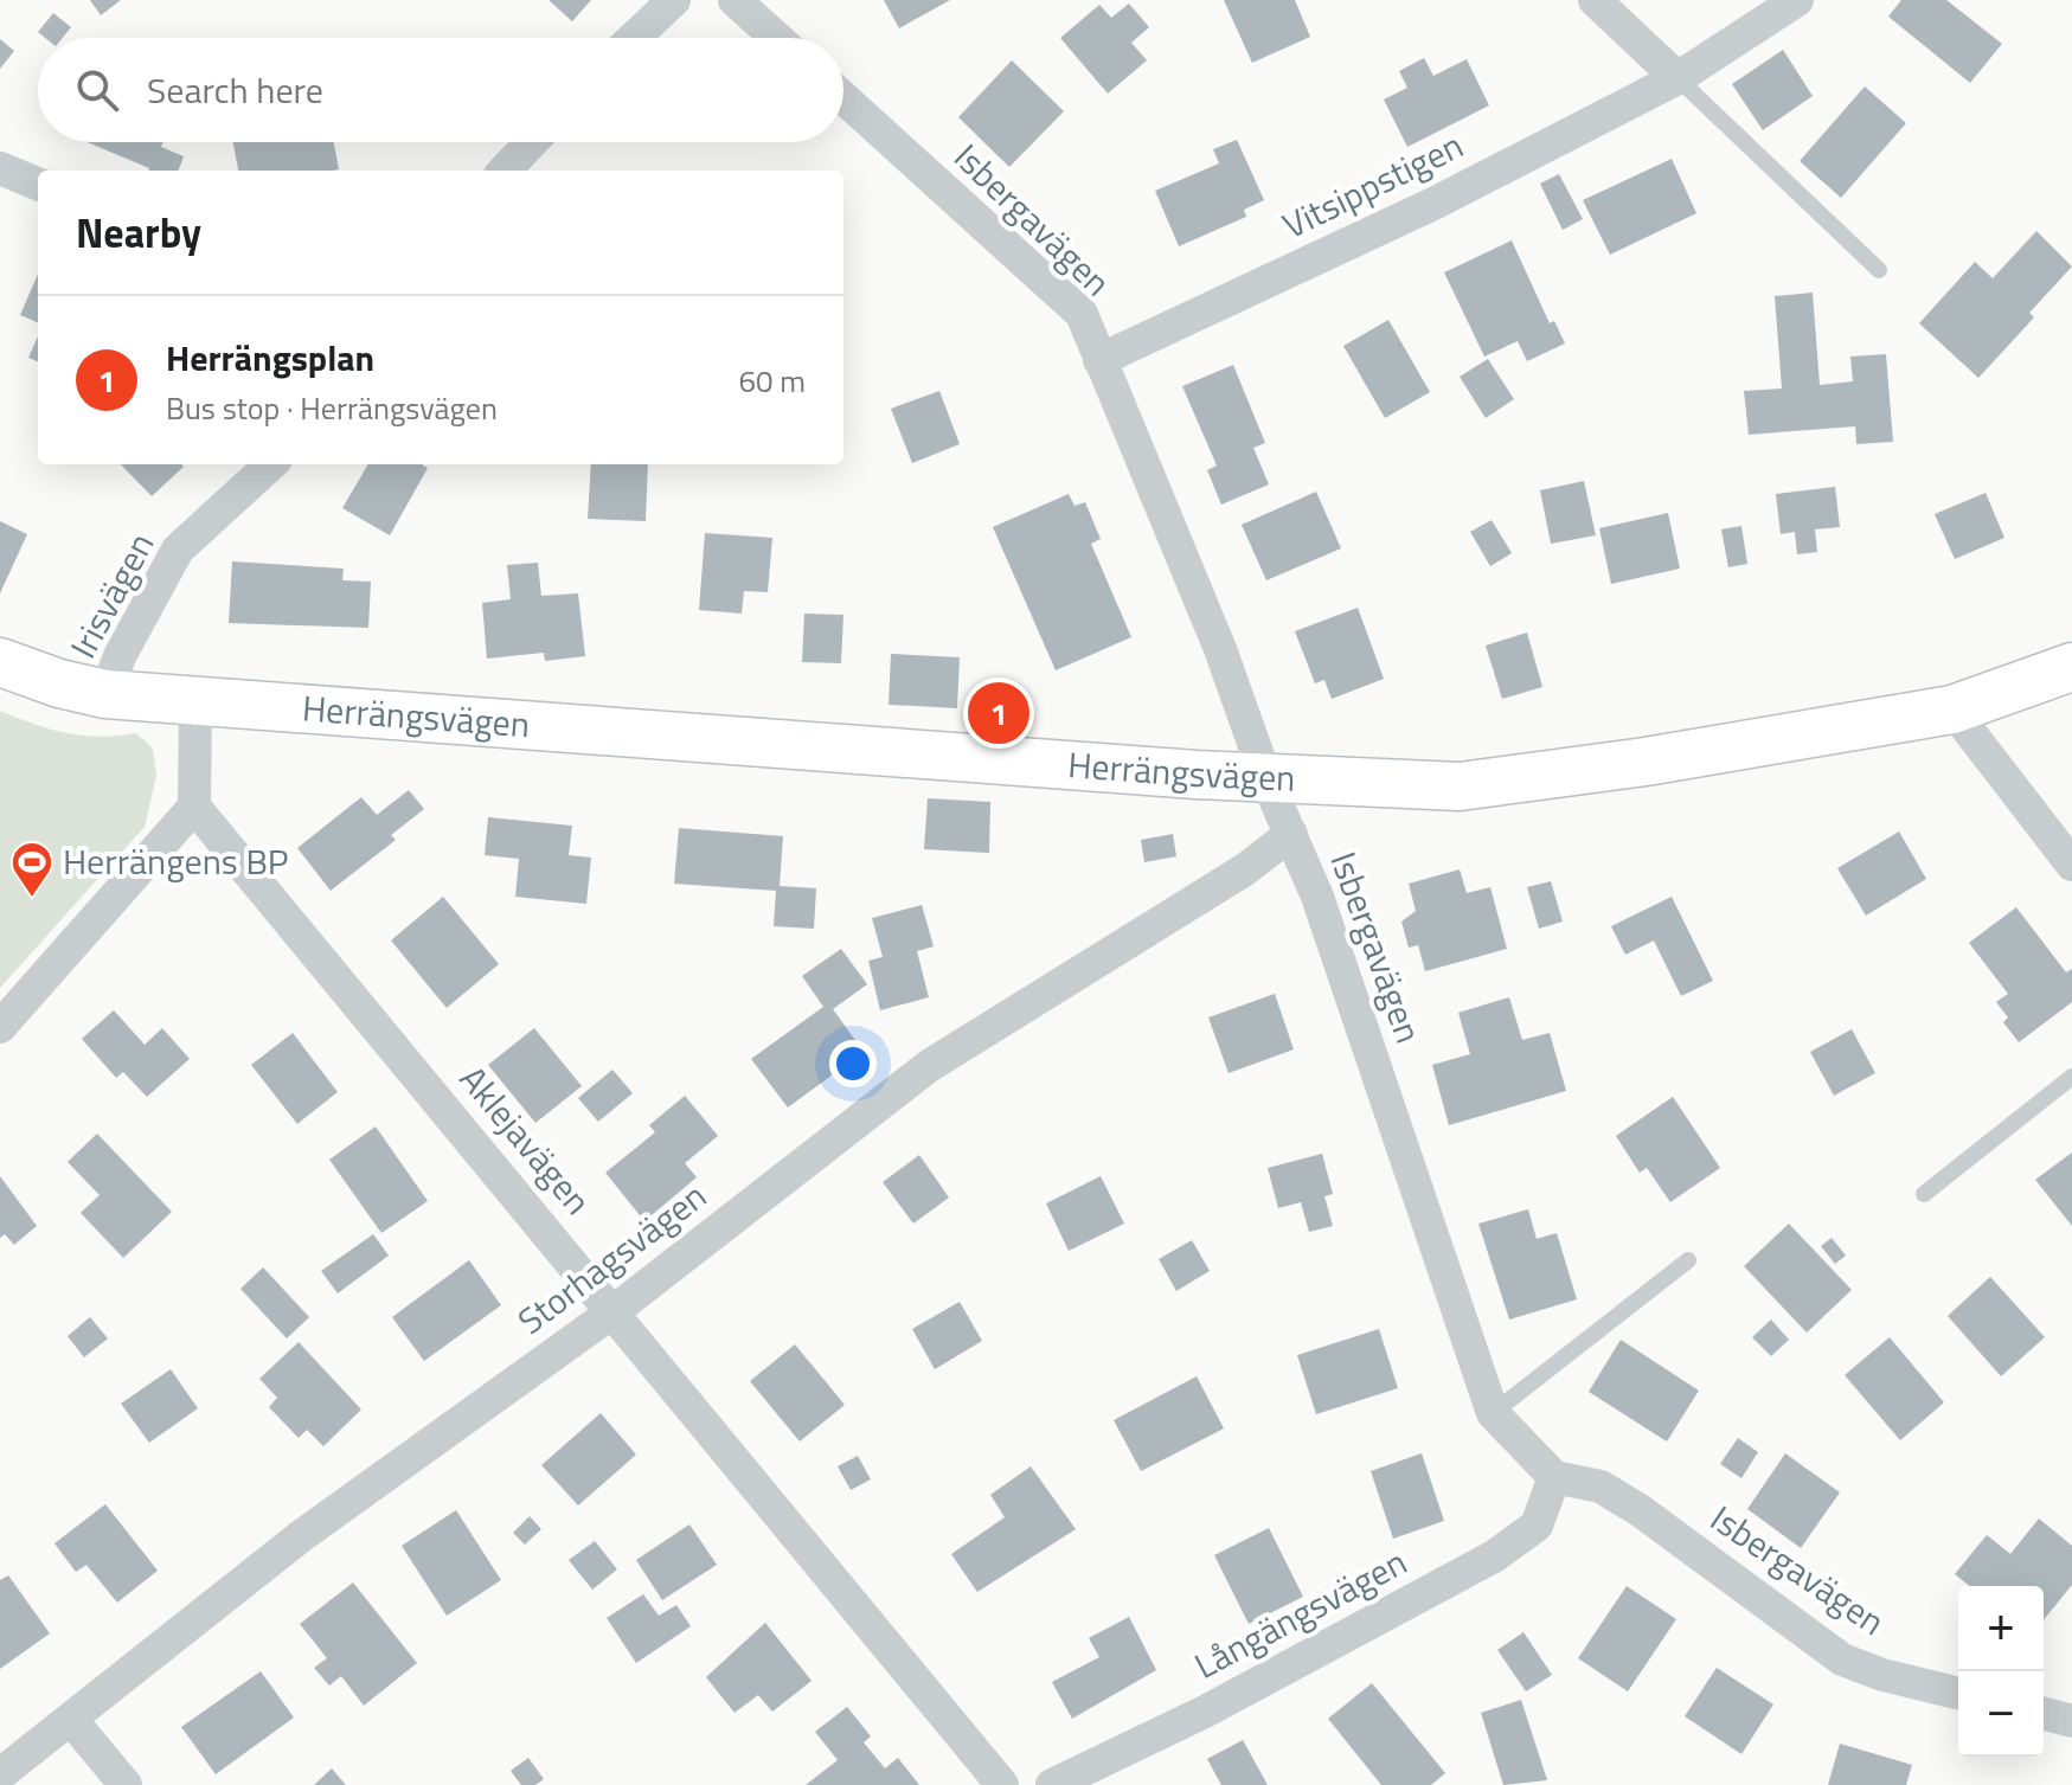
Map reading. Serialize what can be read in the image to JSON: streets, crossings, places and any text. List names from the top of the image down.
{
  "streets": {
    "street": [
      "Vitsippstigen",
      "Isbergavägen",
      "Irisvägen",
      "Herrängsvägen",
      "Aklejavägen",
      "Storhagsvägen",
      "Långängsvägen"
    ]
  },
  "crossings": [
    ["Vitsippstigen", "Isbergavägen"],
    ["Isbergavägen", "Herrängsvägen"],
    ["Isbergavägen", "Storhagsvägen"],
    ["Isbergavägen", "Långängsvägen"],
    ["Irisvägen", "Herrängsvägen"],
    ["Aklejavägen", "Storhagsvägen"]
  ],
  "places": {
    "sports": ["Herrängens BP"]
  },
  "page": {
    "search": "Search here",
    "heading": "Nearby",
    "list": [
      {
        "mark": "1",
        "name": "Herrängsplan",
        "note": "Bus stop · Herrängsvägen",
        "value": "60 m"
      }
    ],
    "pins": "1",
    "map_buttons": ["+", "−"]
  }
}
